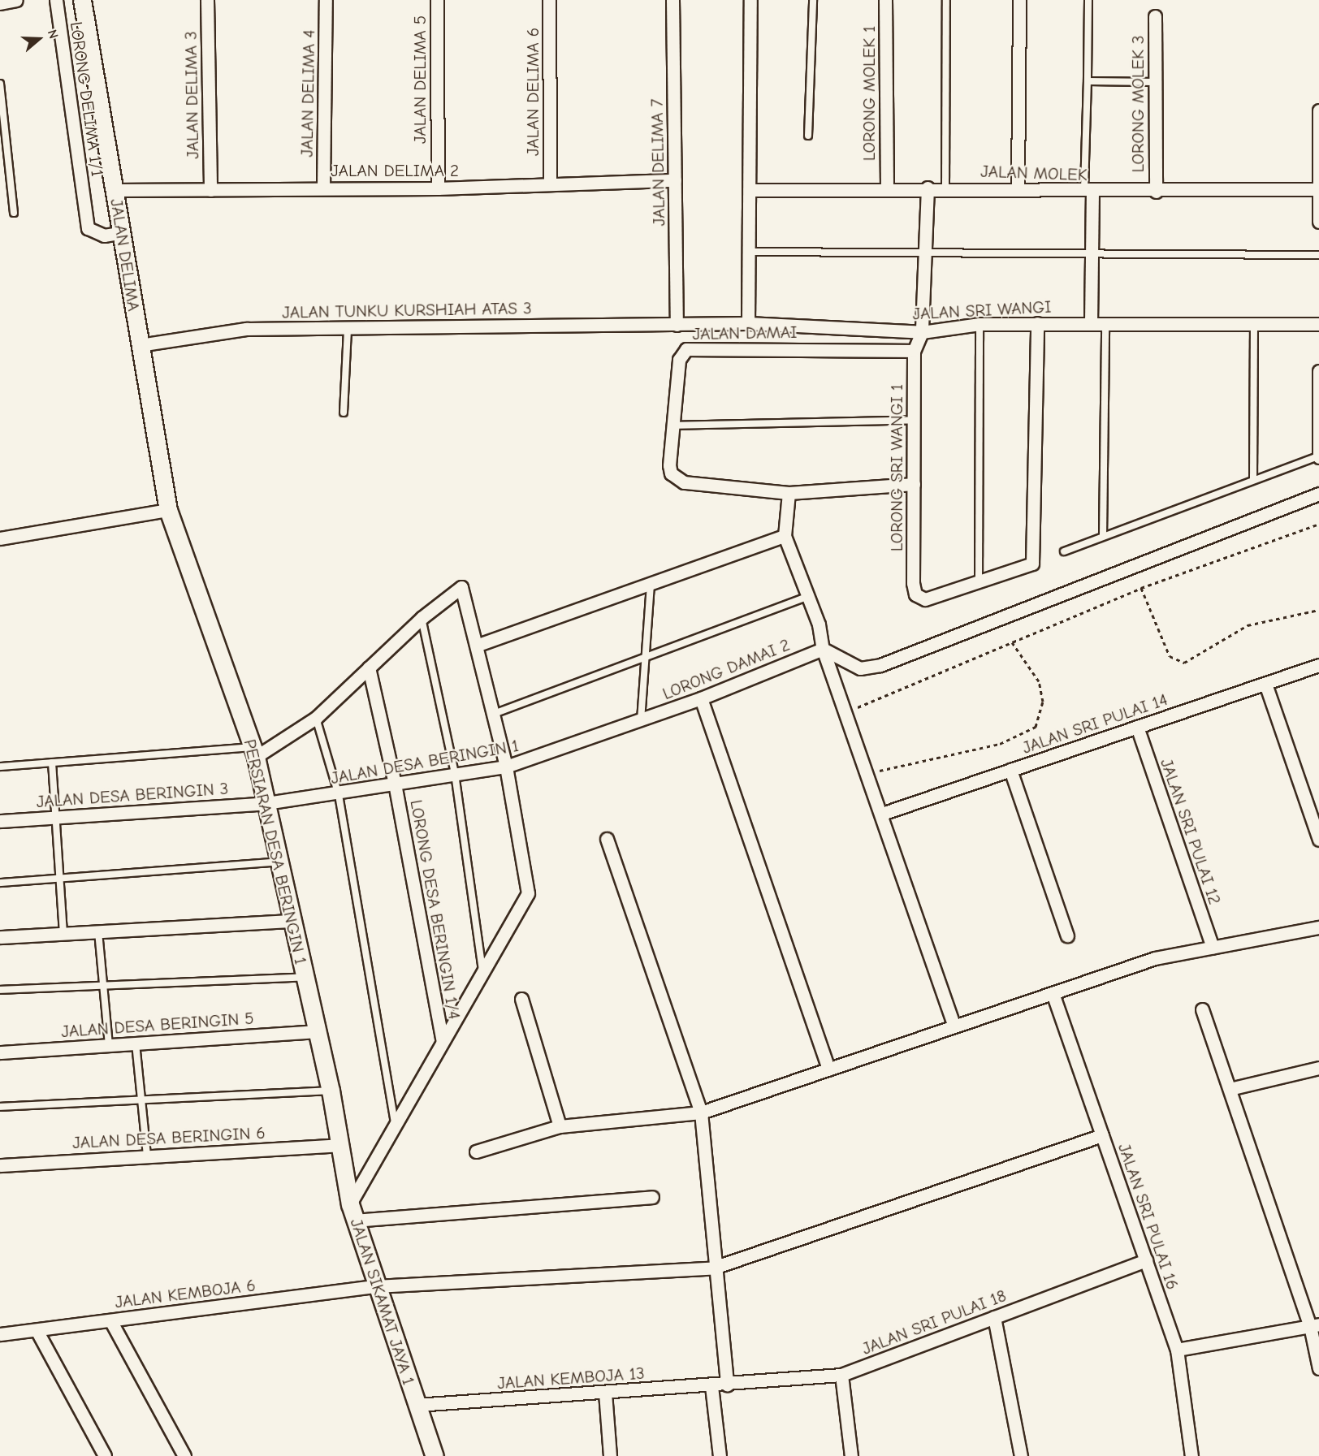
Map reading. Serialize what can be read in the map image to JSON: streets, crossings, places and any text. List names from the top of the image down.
{
  "streets": {
    "main road": ["JALAN DELIMA", "PERSIARAN DESA BERINGIN 1", "JALAN SIKAMAT JAYA 1"],
    "street": [
      "JALAN DELIMA 5",
      "JALAN DELIMA 6",
      "JALAN DELIMA 4",
      "LORONG MOLEK 1",
      "JALAN DELIMA 3",
      "LORONG DELIMA 1/1",
      "LORONG MOLEK 3",
      "JALAN DELIMA 7",
      "JALAN DELIMA 2",
      "JALAN MOLEK",
      "JALAN TUNKU KURSHIAH ATAS 3",
      "JALAN SRI WANGI",
      "JALAN DAMAI",
      "LORONG SRI WANGI 1",
      "LORONG DAMAI 2",
      "JALAN SRI PULAI 14",
      "JALAN DESA BERINGIN 1",
      "JALAN DESA BERINGIN 3",
      "JALAN SRI PULAI 12",
      "LORONG DESA BERINGIN 1/4",
      "JALAN DESA BERINGIN 5",
      "JALAN DESA BERINGIN 6",
      "JALAN SRI PULAI 16",
      "JALAN KEMBOJA 6",
      "JALAN SRI PULAI 18",
      "JALAN KEMBOJA 13"
    ]
  },
  "crossings": [
    ["JALAN DELIMA 5", "JALAN DELIMA 2"],
    ["JALAN DELIMA 6", "JALAN DELIMA 2"],
    ["JALAN DELIMA 4", "JALAN DELIMA 2"],
    ["LORONG MOLEK 1", "JALAN MOLEK"],
    ["JALAN DELIMA 3", "JALAN DELIMA 2"],
    ["LORONG DELIMA 1/1", "JALAN DELIMA"],
    ["LORONG MOLEK 3", "JALAN MOLEK"],
    ["JALAN DELIMA 7", "JALAN DELIMA 2"],
    ["JALAN DELIMA 7", "JALAN TUNKU KURSHIAH ATAS 3"],
    ["JALAN DELIMA 7", "JALAN SRI WANGI"],
    ["JALAN DELIMA 2", "JALAN DELIMA"],
    ["JALAN DELIMA", "JALAN TUNKU KURSHIAH ATAS 3"],
    ["JALAN DELIMA", "PERSIARAN DESA BERINGIN 1"],
    ["JALAN TUNKU KURSHIAH ATAS 3", "JALAN SRI WANGI"],
    ["JALAN SRI WANGI", "LORONG SRI WANGI 1"],
    ["JALAN DAMAI", "LORONG SRI WANGI 1"],
    ["LORONG DAMAI 2", "JALAN DESA BERINGIN 1"],
    ["JALAN SRI PULAI 14", "JALAN SRI PULAI 12"],
    ["JALAN DESA BERINGIN 1", "JALAN DESA BERINGIN 3"],
    ["JALAN DESA BERINGIN 1", "PERSIARAN DESA BERINGIN 1"],
    ["JALAN DESA BERINGIN 1", "LORONG DESA BERINGIN 1/4"],
    ["JALAN DESA BERINGIN 3", "PERSIARAN DESA BERINGIN 1"],
    ["PERSIARAN DESA BERINGIN 1", "JALAN DESA BERINGIN 5"],
    ["PERSIARAN DESA BERINGIN 1", "JALAN DESA BERINGIN 6"],
    ["PERSIARAN DESA BERINGIN 1", "JALAN SIKAMAT JAYA 1"],
    ["JALAN DESA BERINGIN 6", "JALAN SIKAMAT JAYA 1"],
    ["JALAN SRI PULAI 16", "JALAN KEMBOJA 6"],
    ["JALAN SRI PULAI 16", "JALAN SRI PULAI 18"],
    ["JALAN KEMBOJA 6", "JALAN SIKAMAT JAYA 1"],
    ["JALAN SIKAMAT JAYA 1", "JALAN KEMBOJA 13"],
    ["JALAN SRI PULAI 18", "JALAN KEMBOJA 13"]
  ],
  "north": "right"
}
